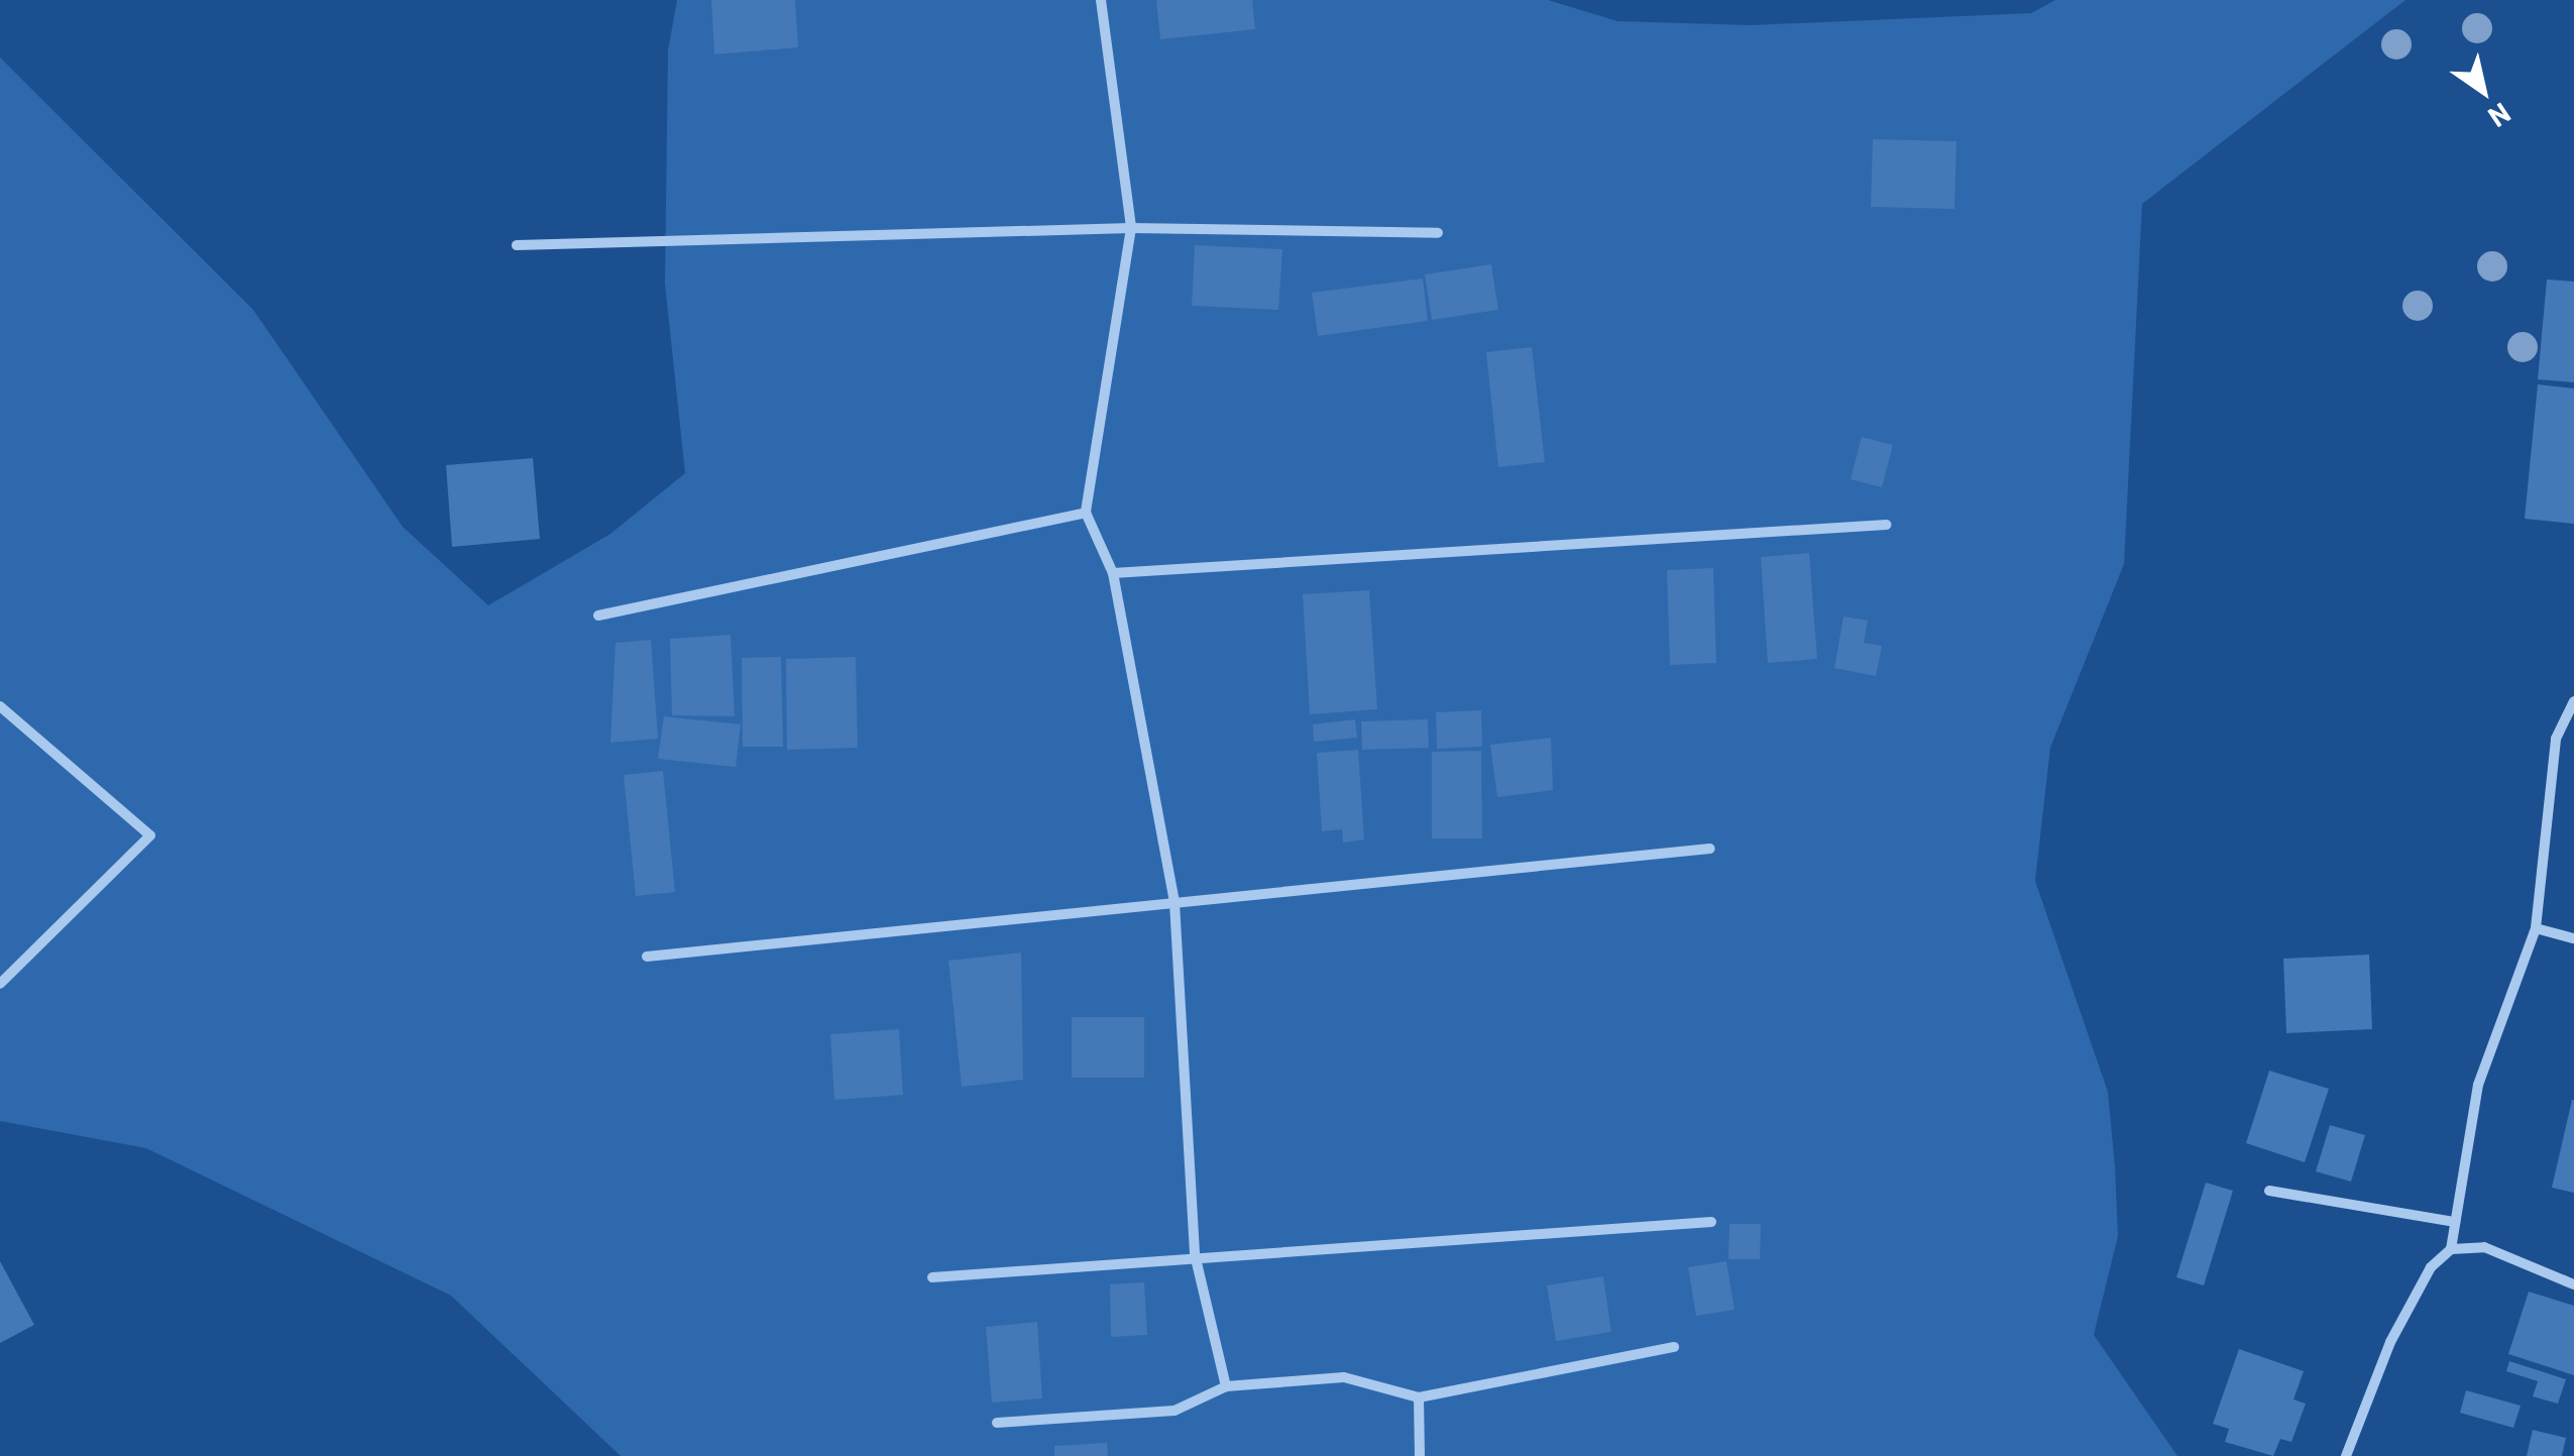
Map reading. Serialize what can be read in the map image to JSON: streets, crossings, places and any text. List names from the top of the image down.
{
  "north": "bottom right"
}
